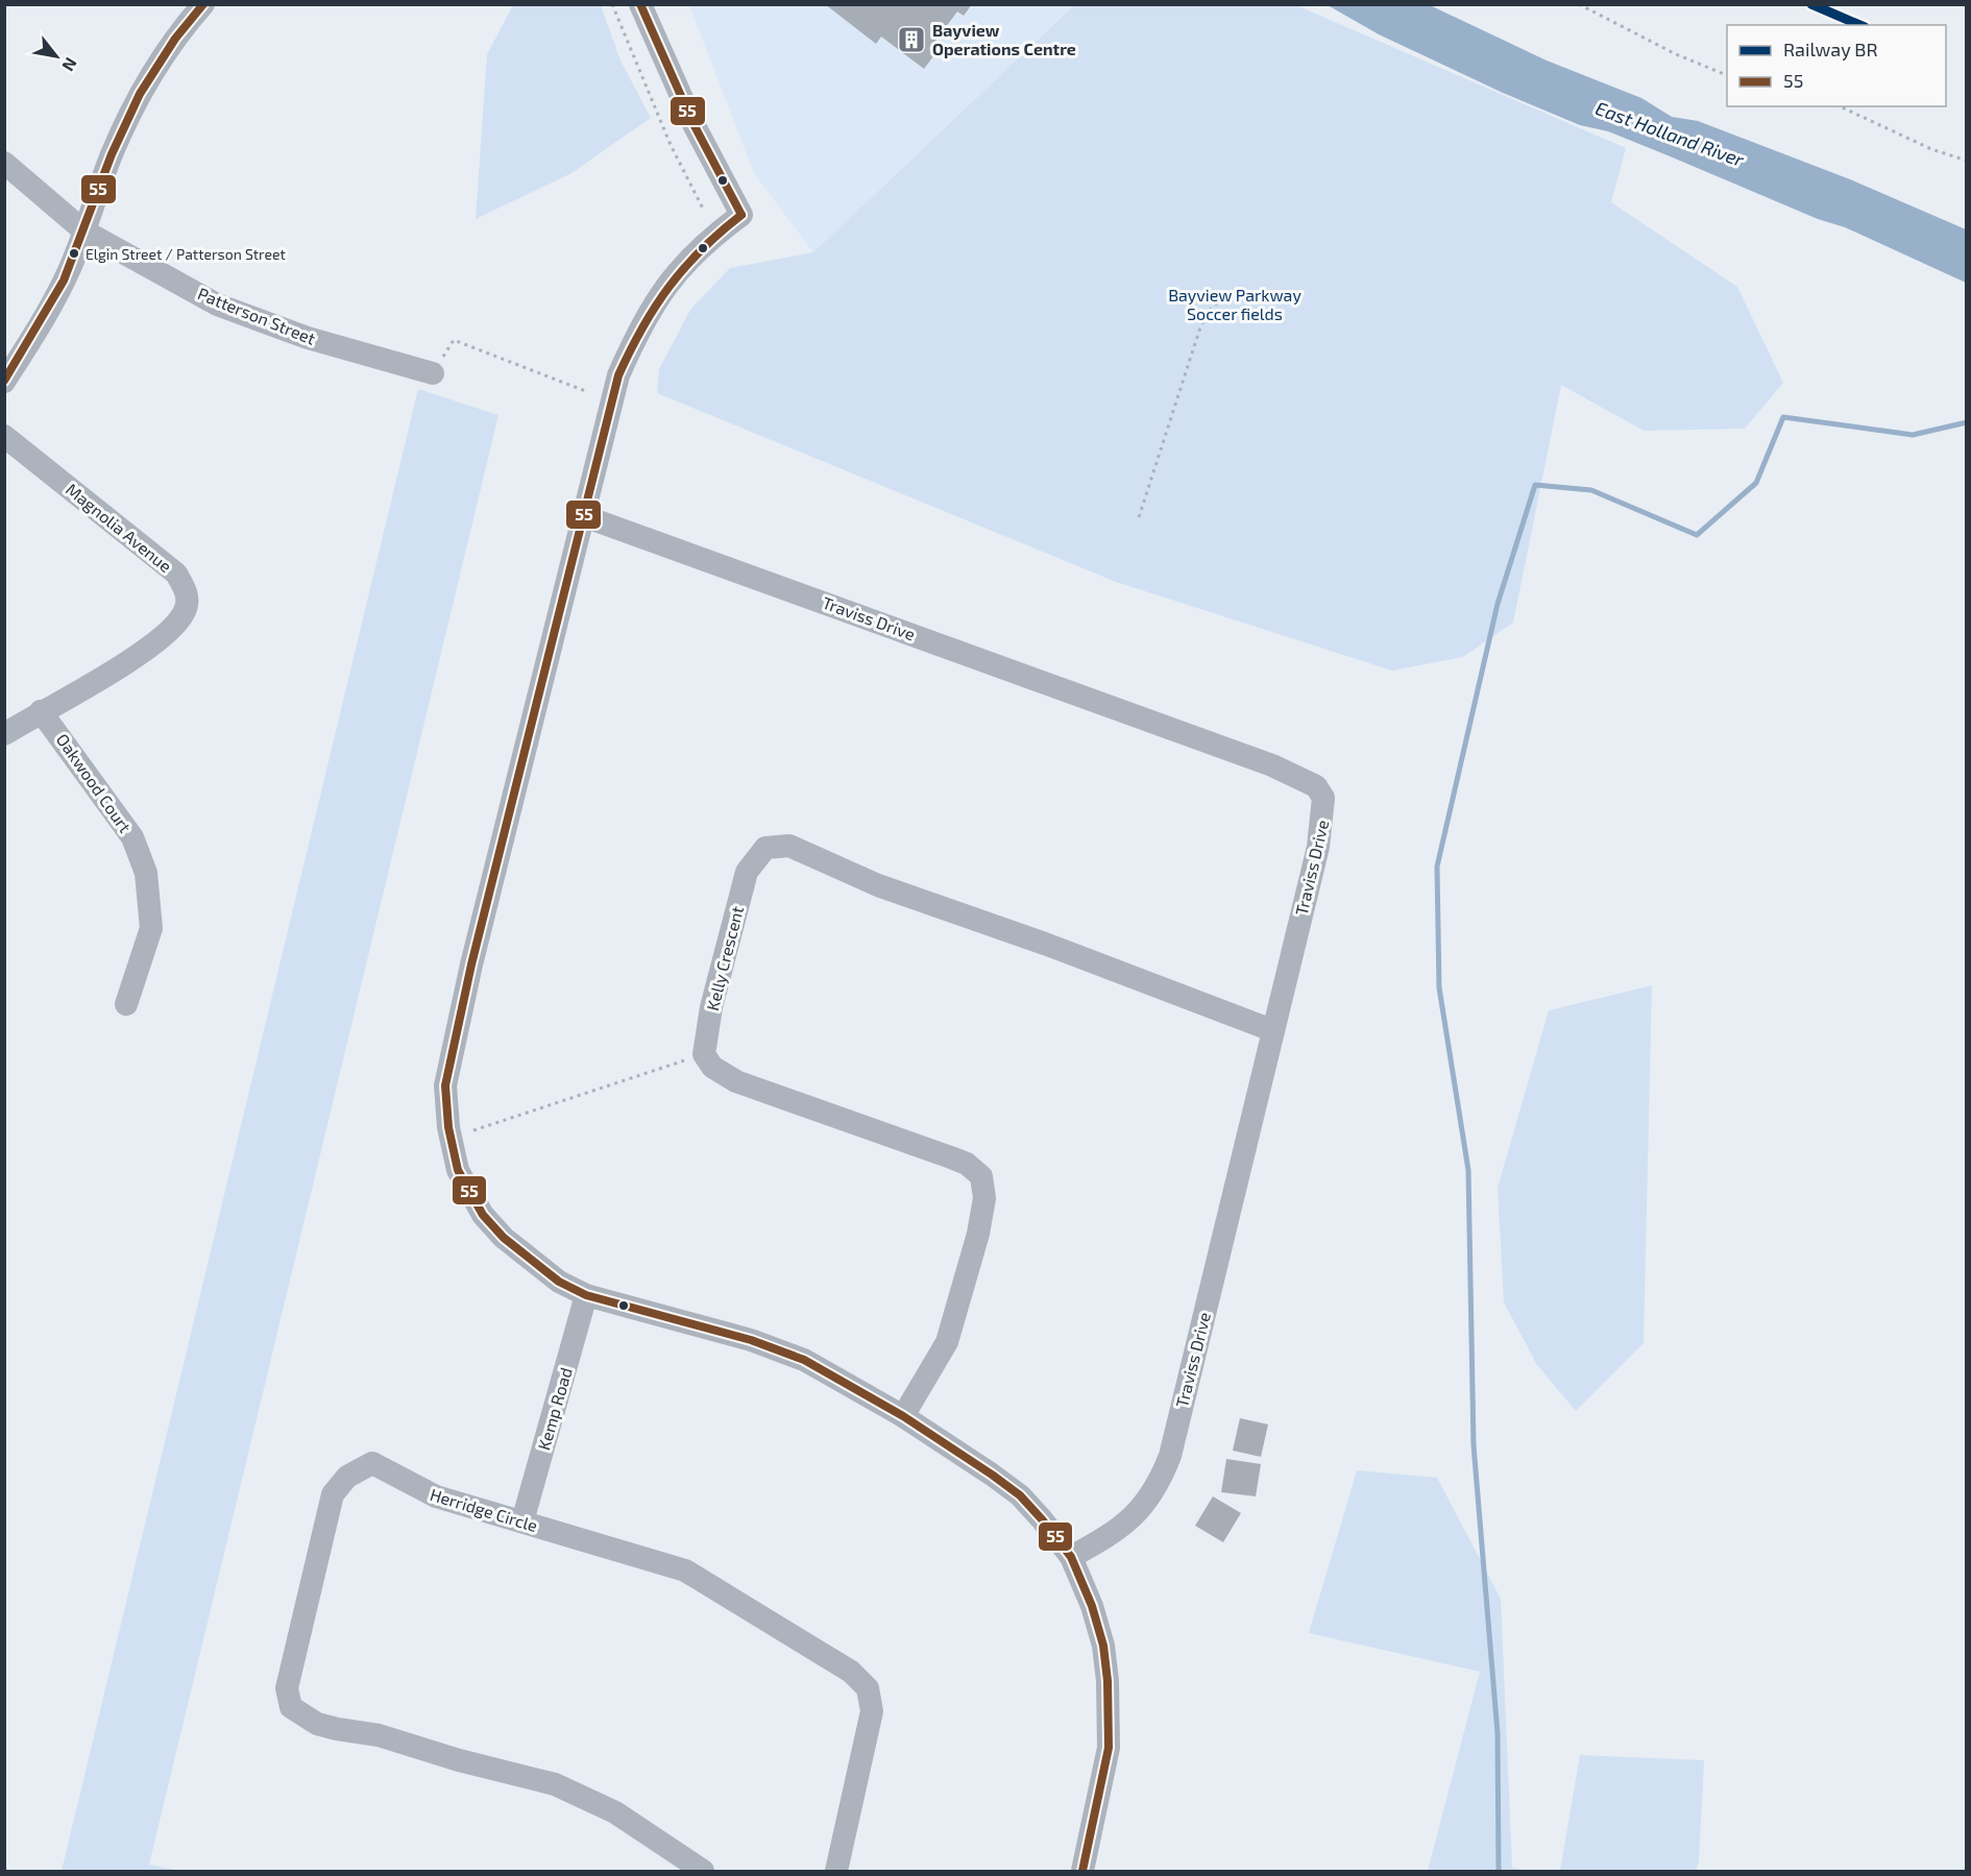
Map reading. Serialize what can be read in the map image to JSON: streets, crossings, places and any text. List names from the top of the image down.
{
  "streets": {
    "street": [
      "Patterson Street",
      "Magnolia Avenue",
      "Traviss Drive",
      "Oakwood Court",
      "Kelly Crescent",
      "Kemp Road",
      "Herridge Circle"
    ]
  },
  "crossings": [
    ["Magnolia Avenue", "Oakwood Court"],
    ["Traviss Drive", "Kelly Crescent"],
    ["Kemp Road", "Herridge Circle"]
  ],
  "water": ["East Holland River"],
  "parks": ["Bayview Parkway Soccer fields"],
  "places": {
    "building": ["Bayview Operations Centre"],
    "other": ["Elgin Street / Patterson Street"]
  },
  "lines": ["rail line BR", "transit line 55"],
  "legend": ["Railway BR", "55"],
  "north": "bottom right"
}
